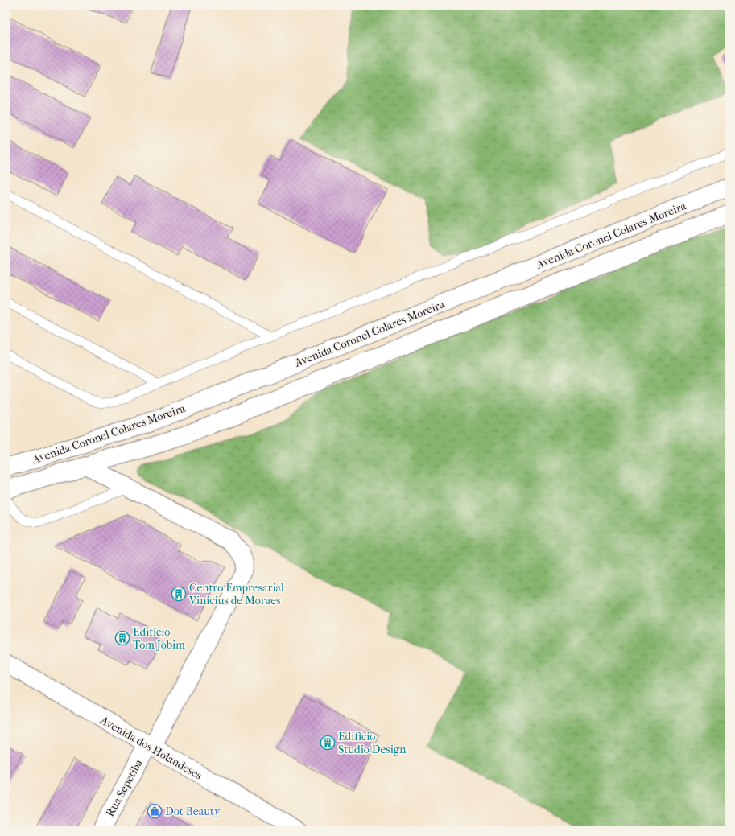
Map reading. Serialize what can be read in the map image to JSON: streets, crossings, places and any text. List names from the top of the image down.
{
  "streets": {
    "main road": ["Avenida Coronel Colares Moreira", "Avenida dos Holandeses", "Rua Sepetiba"]
  },
  "crossings": [
    ["Avenida Coronel Colares Moreira", "Rua Sepetiba"],
    ["Avenida dos Holandeses", "Rua Sepetiba"]
  ],
  "places": {
    "building": ["Centro Empresarial Vinicius de Moraes", "Edifício Tom Jobim", "Edifício Studio Design"],
    "shop": ["Dot Beauty"]
  }
}
